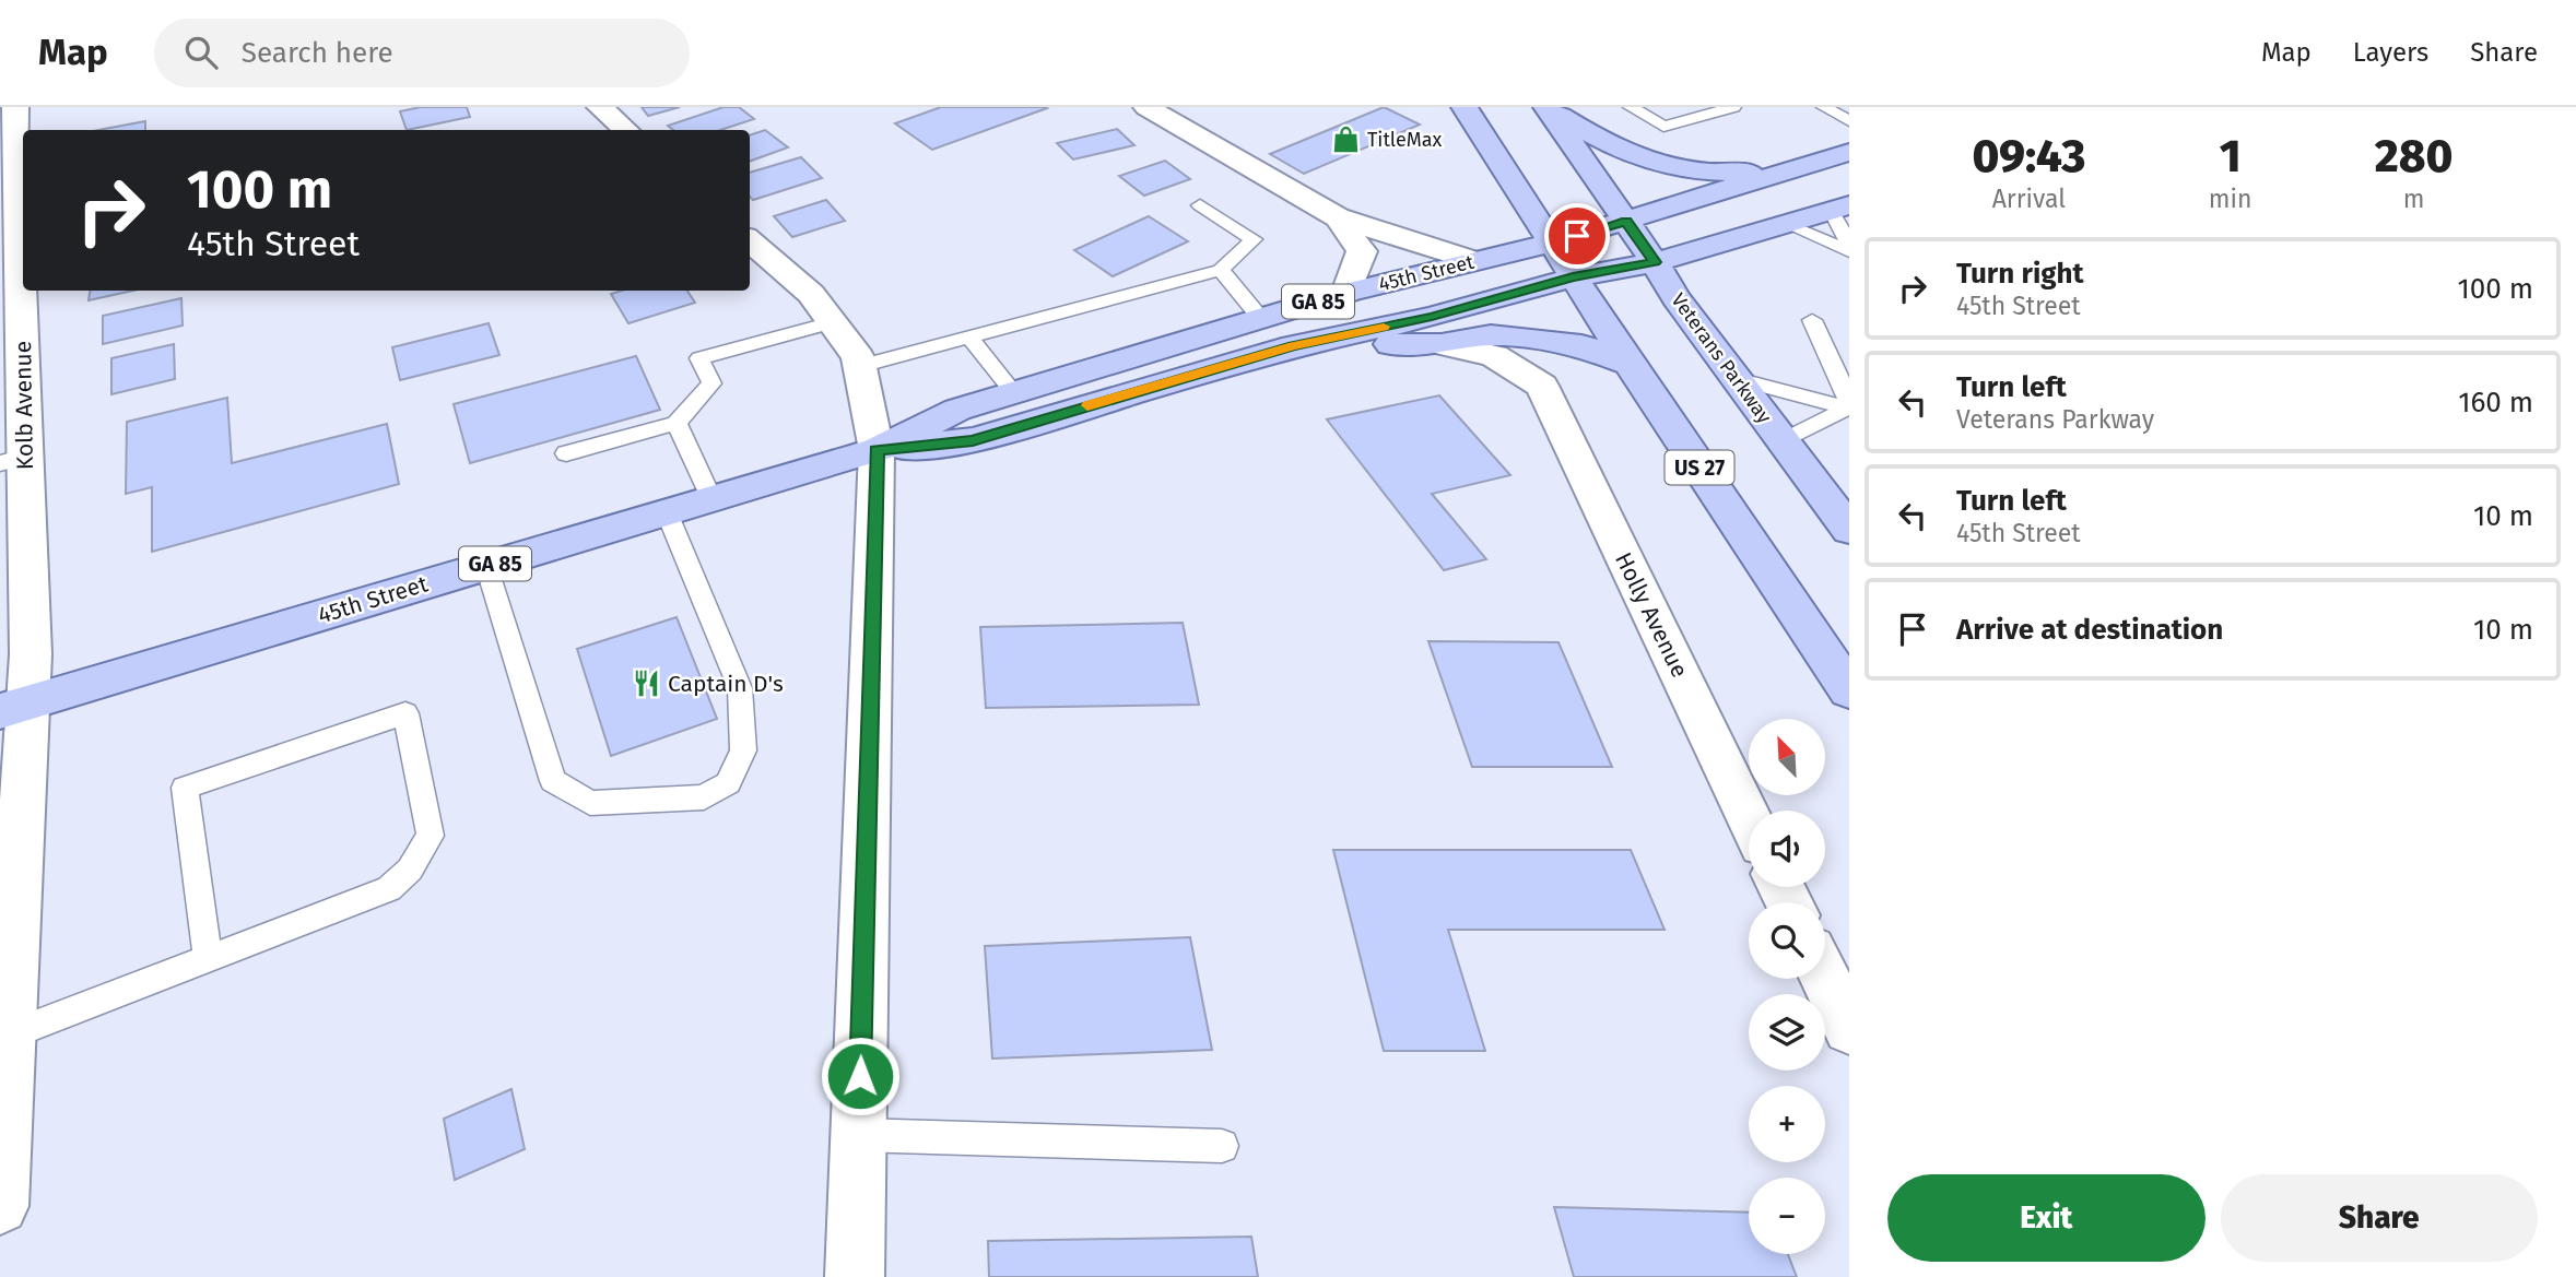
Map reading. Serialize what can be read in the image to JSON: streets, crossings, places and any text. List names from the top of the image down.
{
  "streets": {
    "main road": [
      "45th Street",
      "GA 85",
      "Veterans Parkway",
      "US 27"
    ],
    "street": ["Kolb Avenue", "Holly Avenue"]
  },
  "crossings": [
    ["45th Street", "Veterans Parkway"],
    ["45th Street", "Kolb Avenue"],
    ["45th Street", "US 27"]
  ],
  "places": {
    "shop": ["TitleMax"],
    "restaurant": ["Captain D's"]
  },
  "north": "top left",
  "page": {
    "header": "Map",
    "search": "Search here",
    "nav": ["Map", "Layers", "Share"],
    "eta": [
      "09:43",
      "Arrival",
      "1",
      "min",
      "280",
      "m"
    ],
    "turn": ["100 m", "45th Street"],
    "list": [
      {
        "name": "Turn right",
        "note": "45th Street",
        "value": "100 m"
      },
      {
        "name": "Turn left",
        "note": "Veterans Parkway",
        "value": "160 m"
      },
      {
        "name": "Turn left",
        "note": "45th Street",
        "value": "10 m"
      },
      {
        "name": "Arrive at destination",
        "value": "10 m"
      }
    ],
    "map_buttons": ["+", "−"],
    "buttons": ["Exit", "Share"]
  }
}
